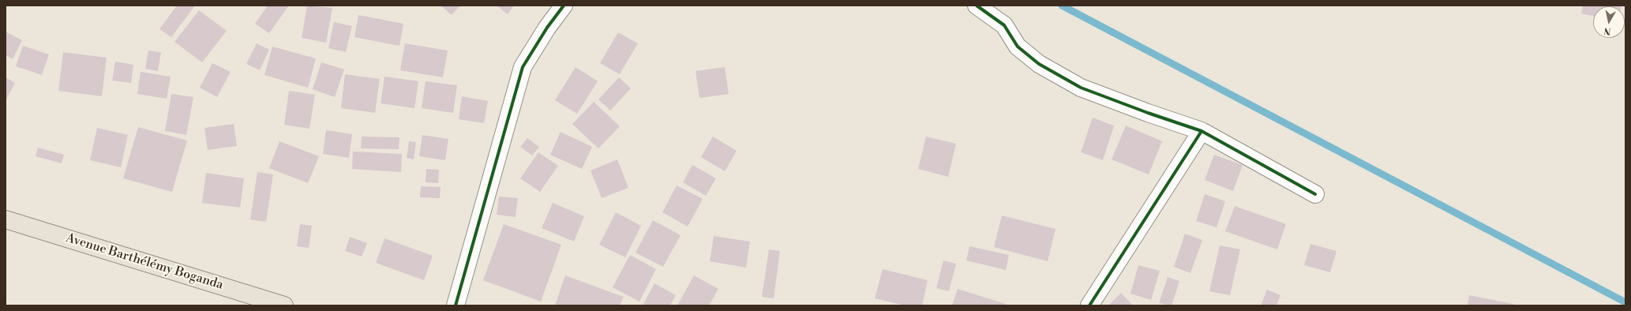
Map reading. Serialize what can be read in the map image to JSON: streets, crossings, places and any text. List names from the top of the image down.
{
  "streets": {
    "main road": ["Avenue Barthélémy Boganda"]
  },
  "north": "bottom"
}
